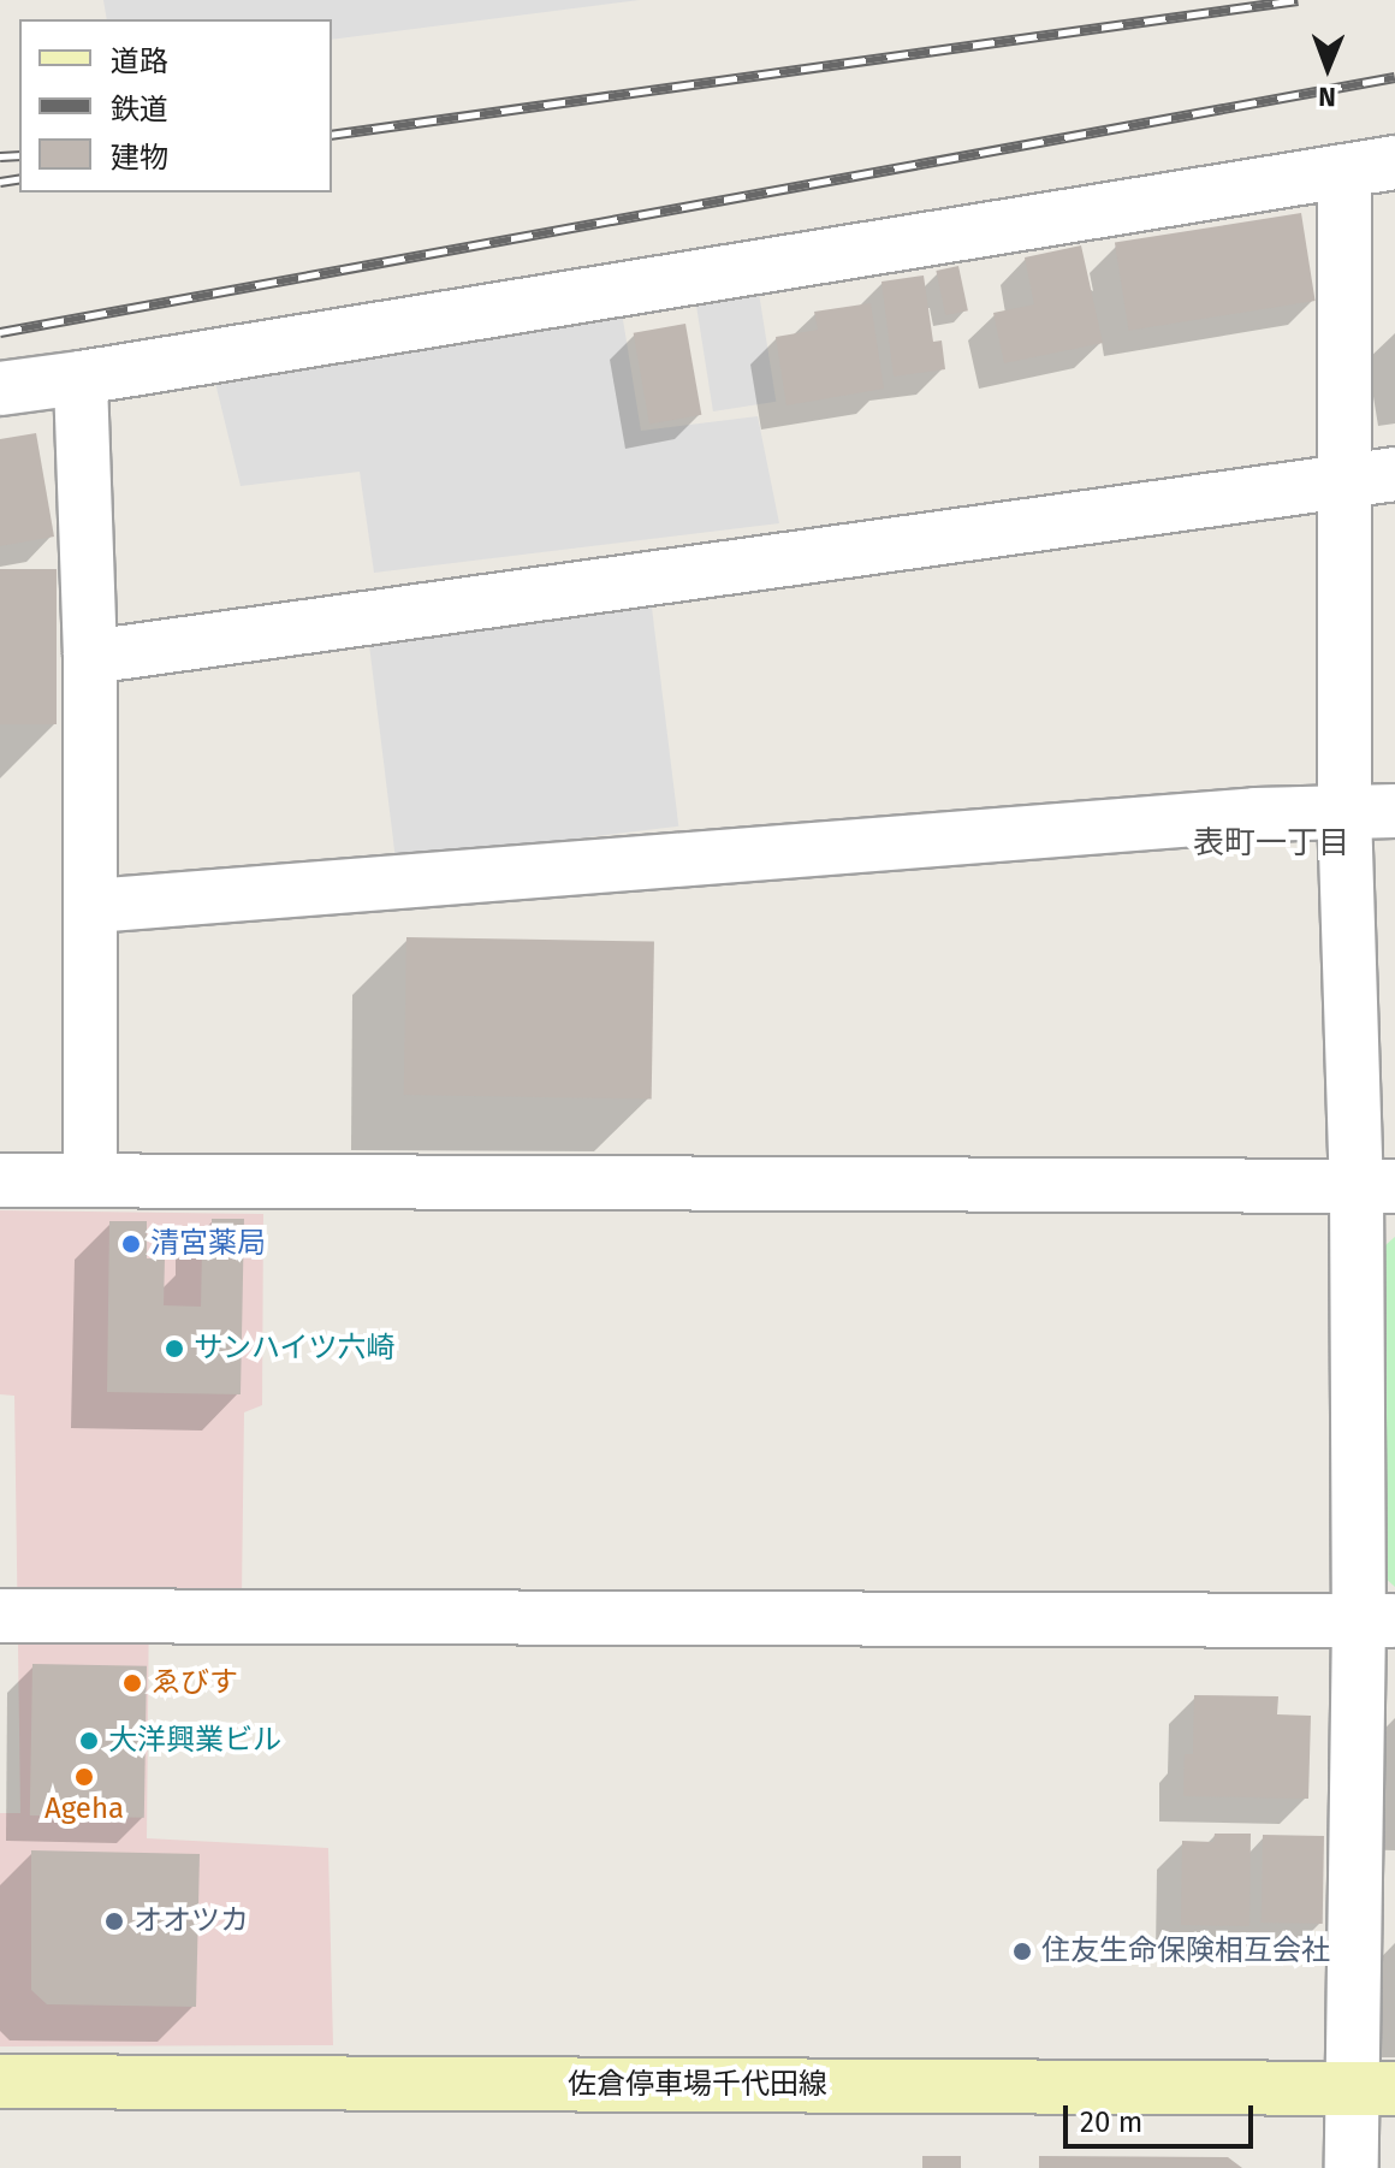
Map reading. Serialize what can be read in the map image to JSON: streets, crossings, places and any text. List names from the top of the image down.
{
  "streets": {
    "main road": ["佐倉停車場千代田線"]
  },
  "districts": ["表町一丁目"],
  "places": [
    "清宮薬局",
    "サンハイツ六崎",
    "ゑびす",
    "大洋興業ビル",
    "Ageha",
    "オオツカ",
    "住友生命保険相互会社"
  ],
  "legend": ["道路", "鉄道", "建物"],
  "scale_bar": "20 m",
  "north": "bottom"
}
